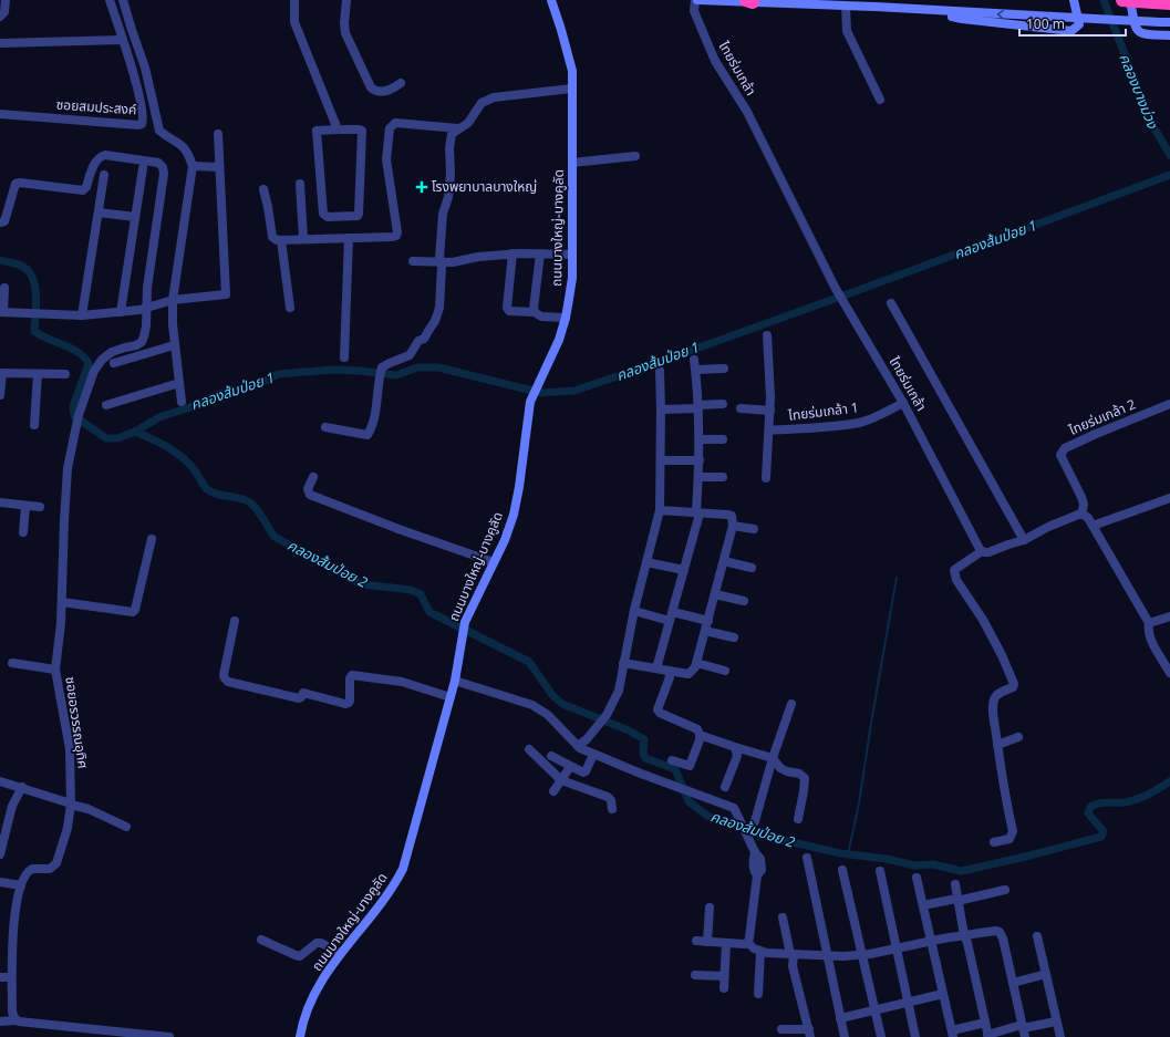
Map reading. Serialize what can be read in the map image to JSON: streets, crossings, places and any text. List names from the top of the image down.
{
  "streets": {
    "street": [
      "ไทยร่มเกล้า",
      "ซอยสมประสงค์",
      "ถนนบางใหญ่-บางคูลัด",
      "ไทยร่มเกล้า 1",
      "ไทยร่มเกล้า 2",
      "ซอยอรวรรณอุทิศ"
    ]
  },
  "crossings": [
    ["ไทยร่มเกล้า", "ไทยร่มเกล้า 1"]
  ],
  "water": ["คลองบางม่วง", "คลองส้มป่อย 1", "คลองส้มป่อย 2"],
  "places": {
    "health": ["โรงพยาบาลบางใหญ่"]
  },
  "scale_bar": "100 m"
}
